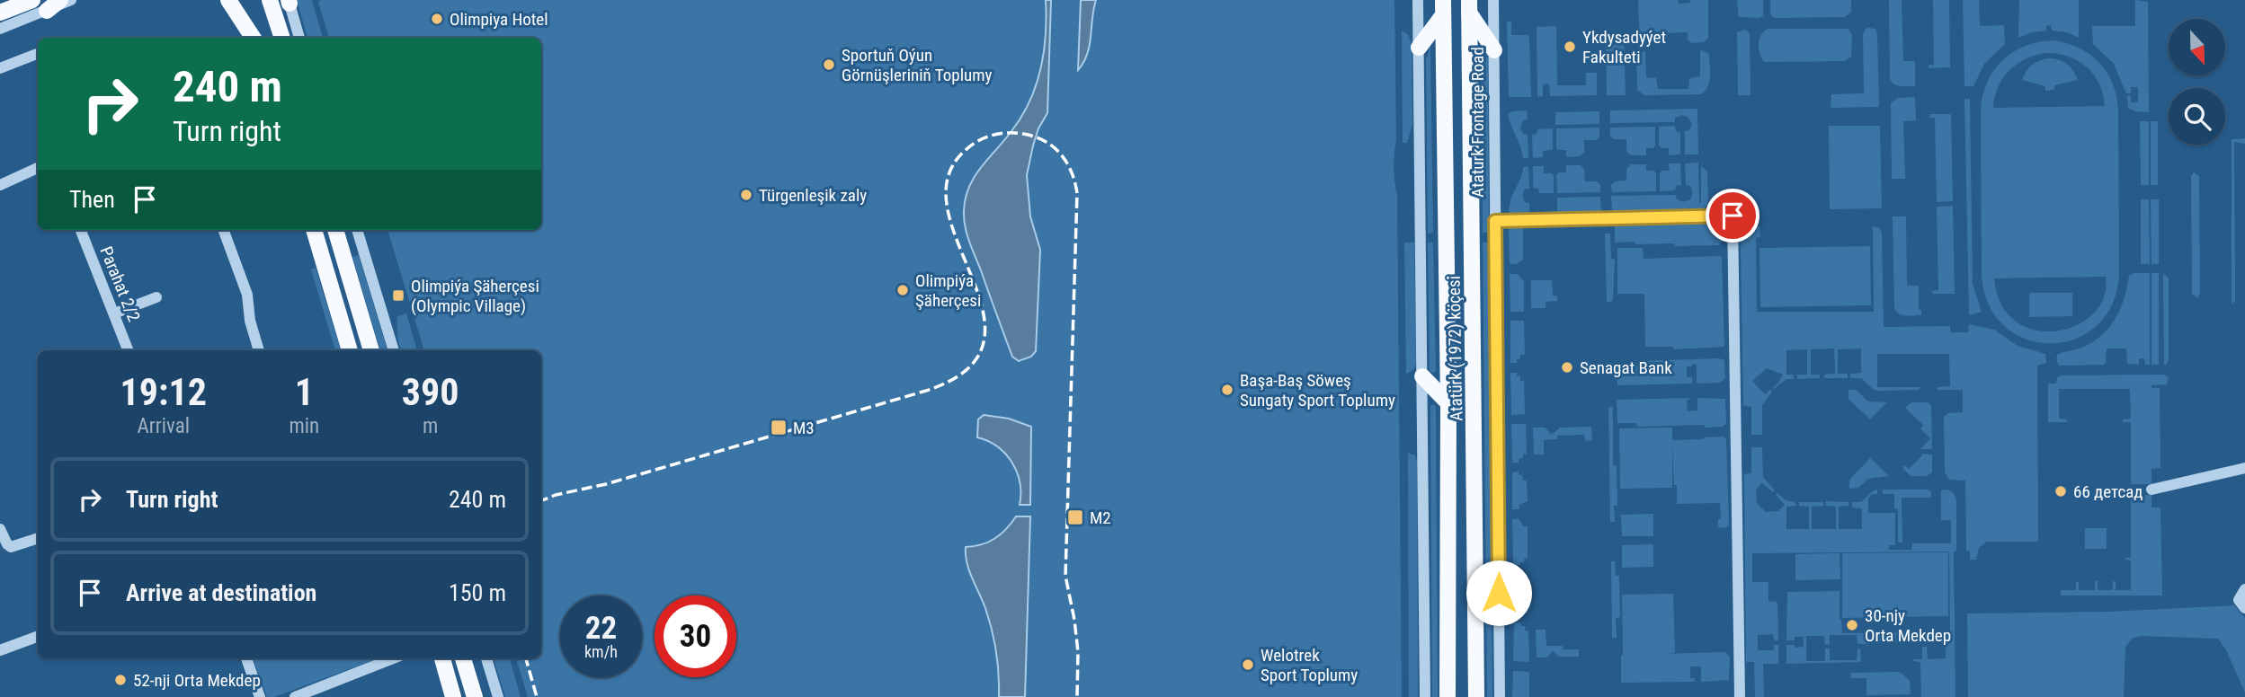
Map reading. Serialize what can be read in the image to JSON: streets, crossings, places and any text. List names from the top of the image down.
{
  "streets": {
    "main road": ["Atatürk (1972) köçesi"],
    "street": ["Ataturk Frontage Road", "Parahat 2/2"]
  },
  "places": {
    "other": [
      "Olimpiya Hotel",
      "Ykdysadyýet Fakulteti",
      "Sportuň Oýun Görnüşleriniň Toplumy",
      "Türgenleşik zaly",
      "Olimpiýa Şäherçesi",
      "Senagat Bank",
      "Başa-Baş Söweş Sungaty Sport Toplumy",
      "66 детсад",
      "30-njy Orta Mekdep",
      "Welotrek Sport Toplumy",
      "52-nji Orta Mekdep"
    ],
    "transit": ["Olimpiýa Şäherçesi (Olympic Village)", "M3", "M2"]
  },
  "north": "bottom",
  "page": {
    "turn": ["240 m", "Turn right"],
    "then": "Then",
    "eta": [
      "19:12",
      "Arrival",
      "1",
      "min",
      "390",
      "m"
    ],
    "list": [
      {
        "name": "Turn right",
        "value": "240 m"
      },
      {
        "name": "Arrive at destination",
        "value": "150 m"
      }
    ],
    "speed": "22 km/h",
    "limit": "30"
  }
}
